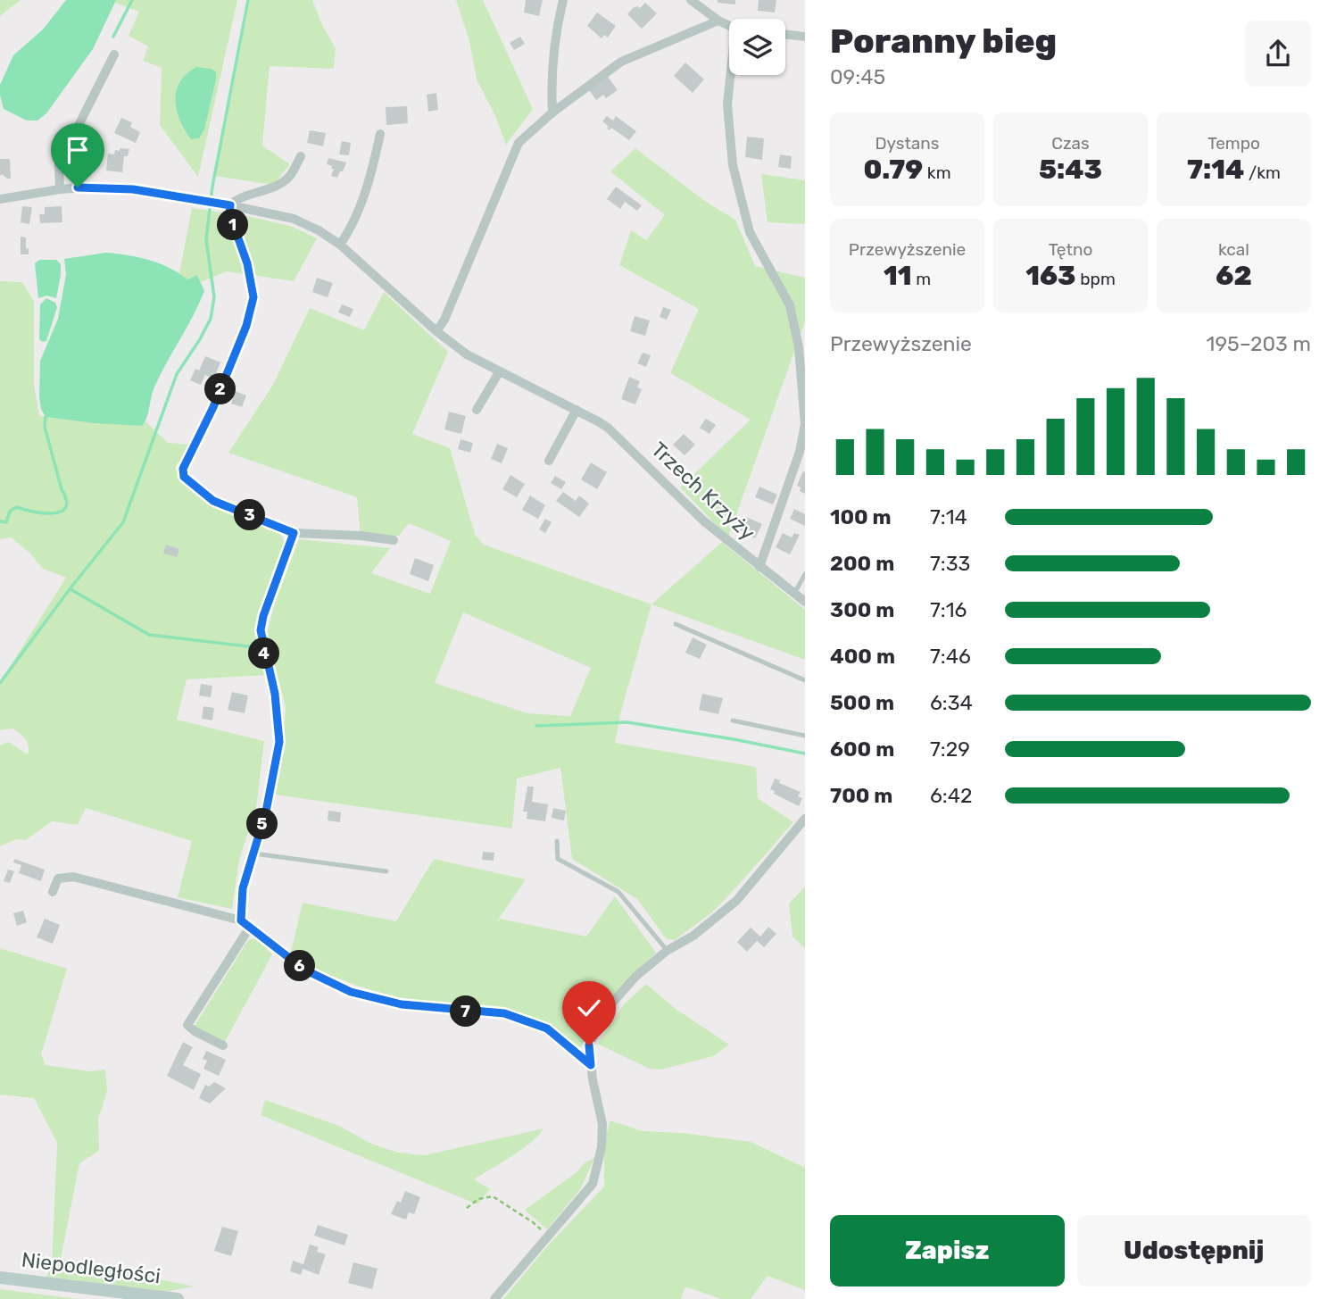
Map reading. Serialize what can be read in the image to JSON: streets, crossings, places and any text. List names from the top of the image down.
{
  "streets": {
    "street": ["Trzech Krzyży", "Niepodległości"]
  },
  "page": {
    "heading": ["Poranny bieg", "09:45"],
    "stats": [
      ["Dystans", "0.79 km"],
      ["Czas", "5:43"],
      ["Tempo", "7:14 /km"],
      ["Przewyższenie", "11 m"],
      ["Tętno", "163 bpm"],
      ["kcal", "62"]
    ],
    "pins": [
      "1",
      "2",
      "3",
      "4",
      "5",
      "6",
      "7"
    ],
    "chart": ["Przewyższenie", "195–203 m"],
    "list": [
      {
        "name": "100 m",
        "note": "7:14"
      },
      {
        "name": "200 m",
        "note": "7:33"
      },
      {
        "name": "300 m",
        "note": "7:16"
      },
      {
        "name": "400 m",
        "note": "7:46"
      },
      {
        "name": "500 m",
        "note": "6:34"
      },
      {
        "name": "600 m",
        "note": "7:29"
      },
      {
        "name": "700 m",
        "note": "6:42"
      }
    ],
    "buttons": ["Zapisz", "Udostępnij"]
  }
}
